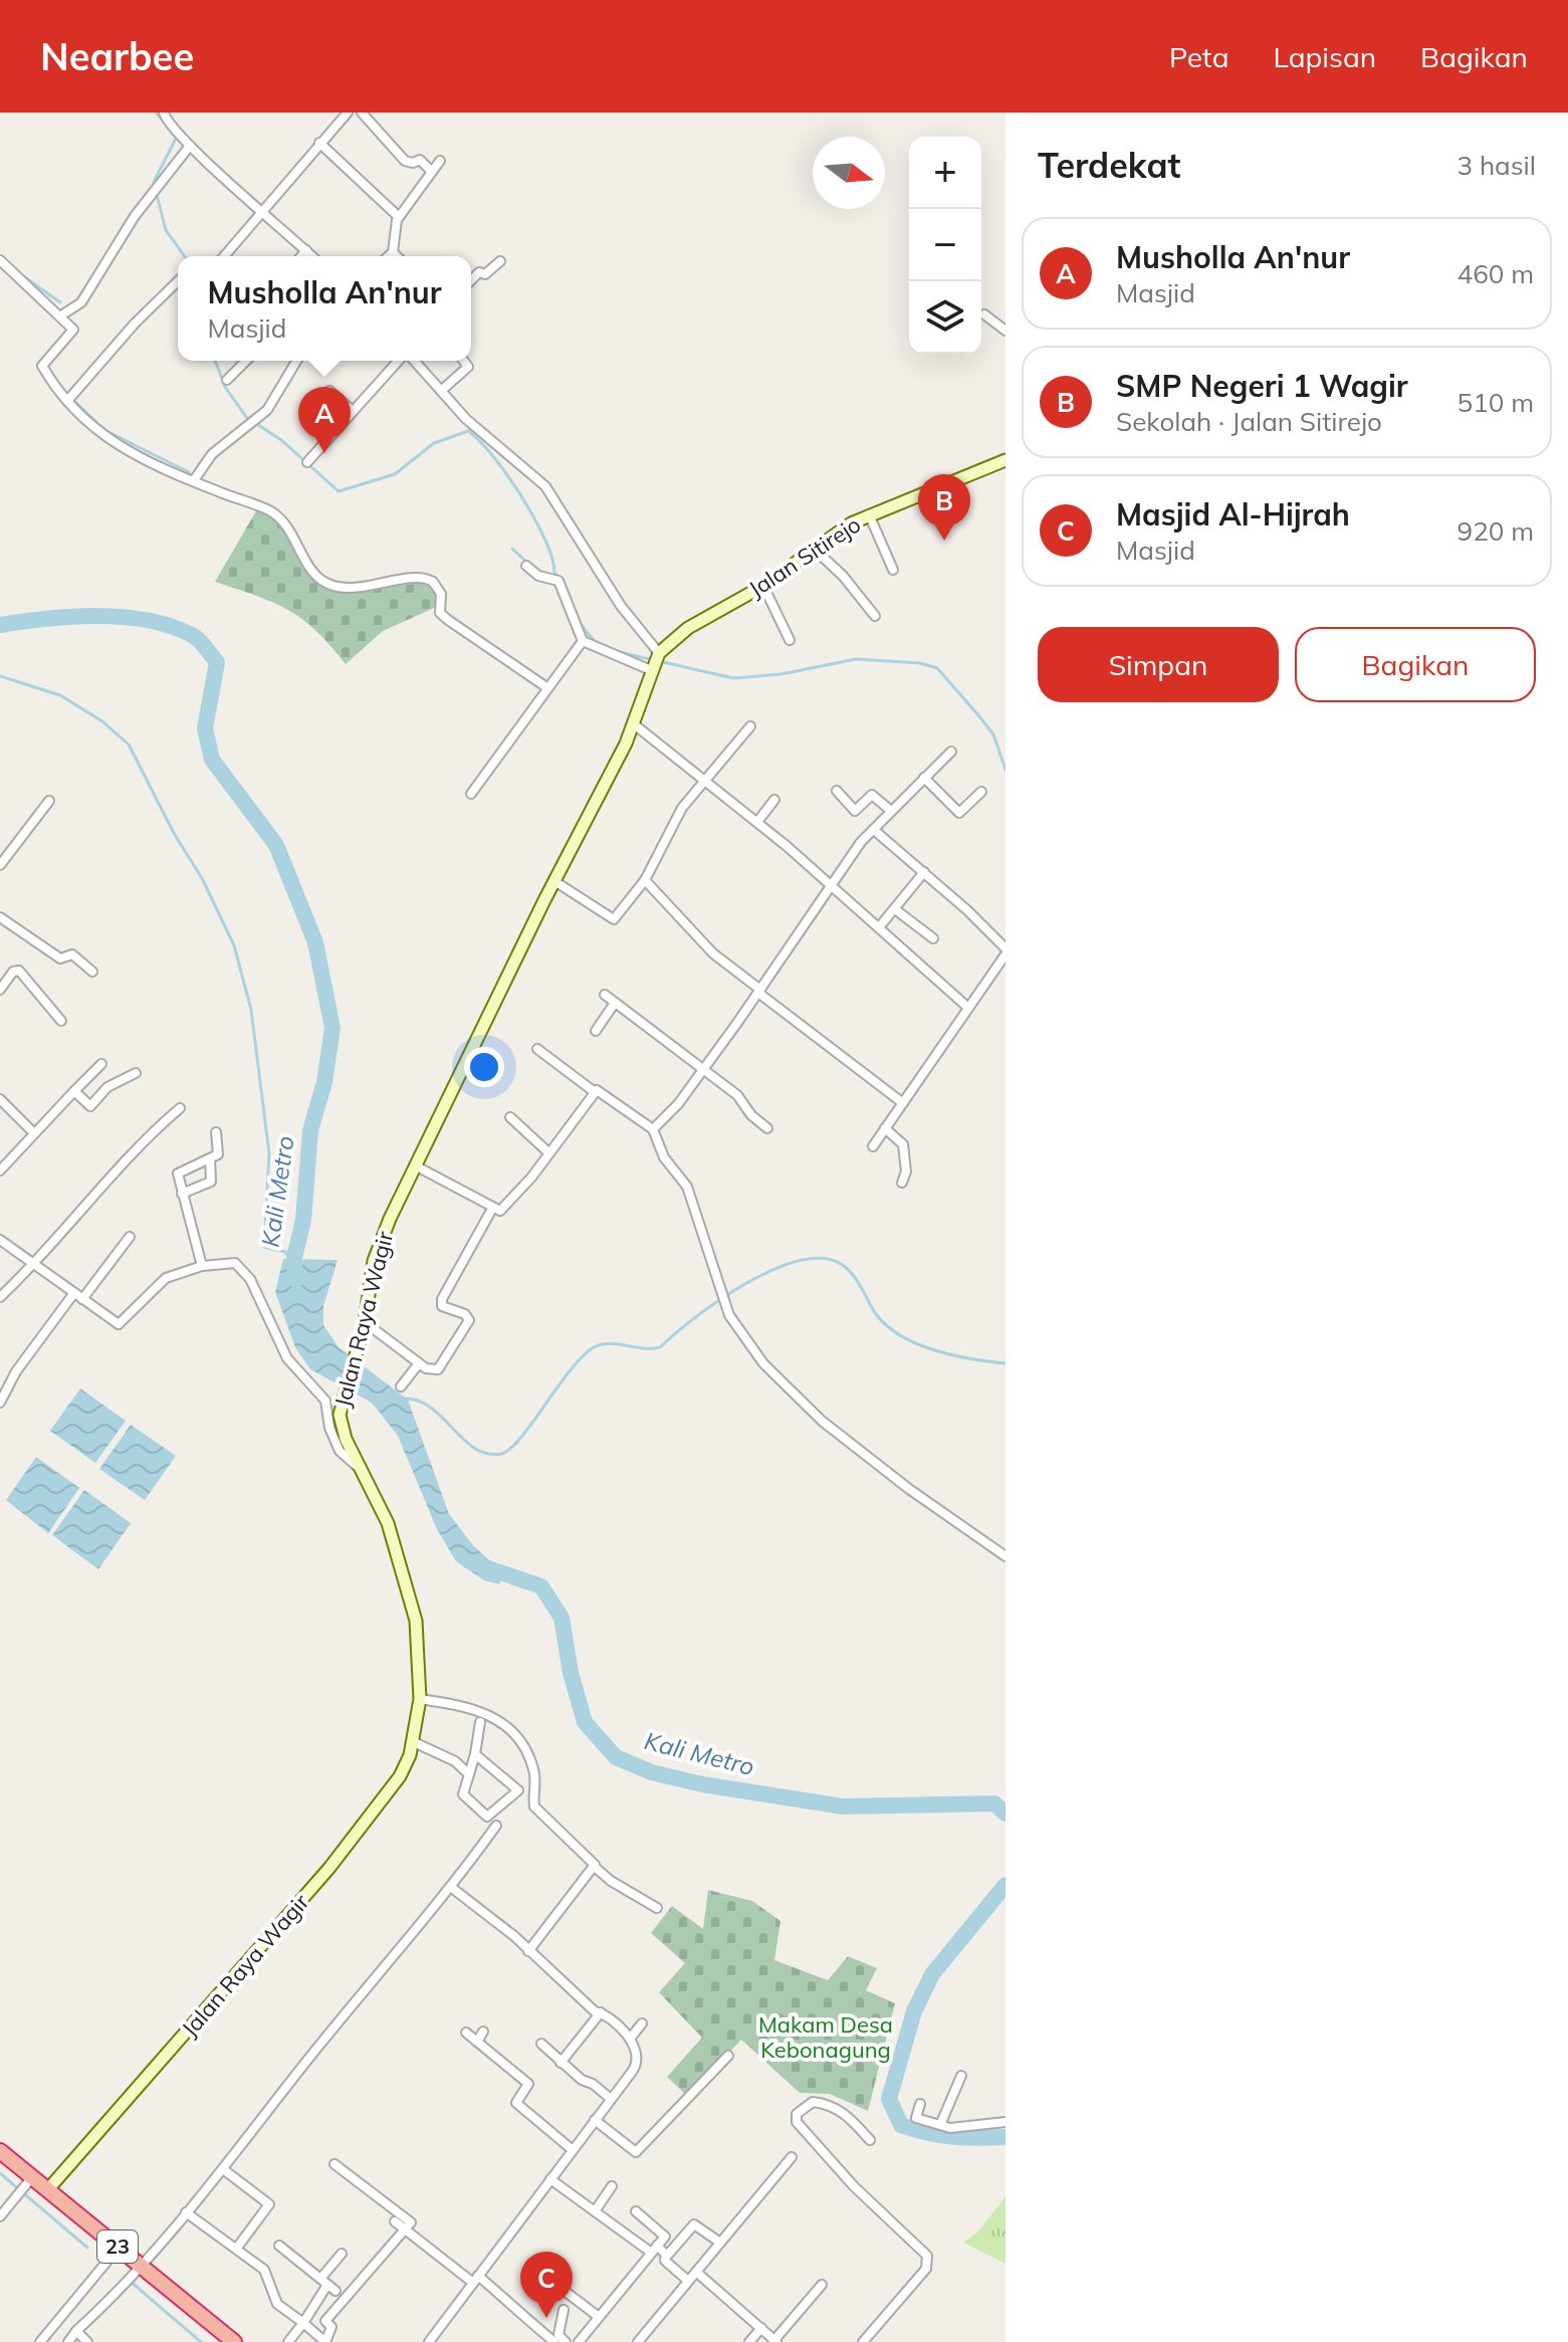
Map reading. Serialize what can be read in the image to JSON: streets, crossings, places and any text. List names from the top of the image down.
{
  "streets": {
    "highway": ["23"],
    "main road": ["Jalan Sitirejo", "Jalan Raya Wagir"]
  },
  "crossings": [
    ["Jalan Sitirejo", "Jalan Raya Wagir"],
    ["Jalan Raya Wagir", "23"]
  ],
  "water": ["Kali Metro"],
  "parks": ["Makam Desa Kebonagung"],
  "north": "right",
  "page": {
    "header": "Nearbee",
    "nav": ["Peta", "Lapisan", "Bagikan"],
    "heading": ["Terdekat", "3 hasil"],
    "map_buttons": ["+", "−"],
    "list": [
      {
        "mark": "A",
        "name": "Musholla An'nur",
        "note": "Masjid",
        "value": "460 m"
      },
      {
        "mark": "B",
        "name": "SMP Negeri 1 Wagir",
        "note": "Sekolah · Jalan Sitirejo",
        "value": "510 m"
      },
      {
        "mark": "C",
        "name": "Masjid Al-Hijrah",
        "note": "Masjid",
        "value": "920 m"
      }
    ],
    "popup": ["Musholla An'nur", "Masjid"],
    "pins": ["A", "B", "C"],
    "buttons": ["Simpan", "Bagikan"]
  }
}
